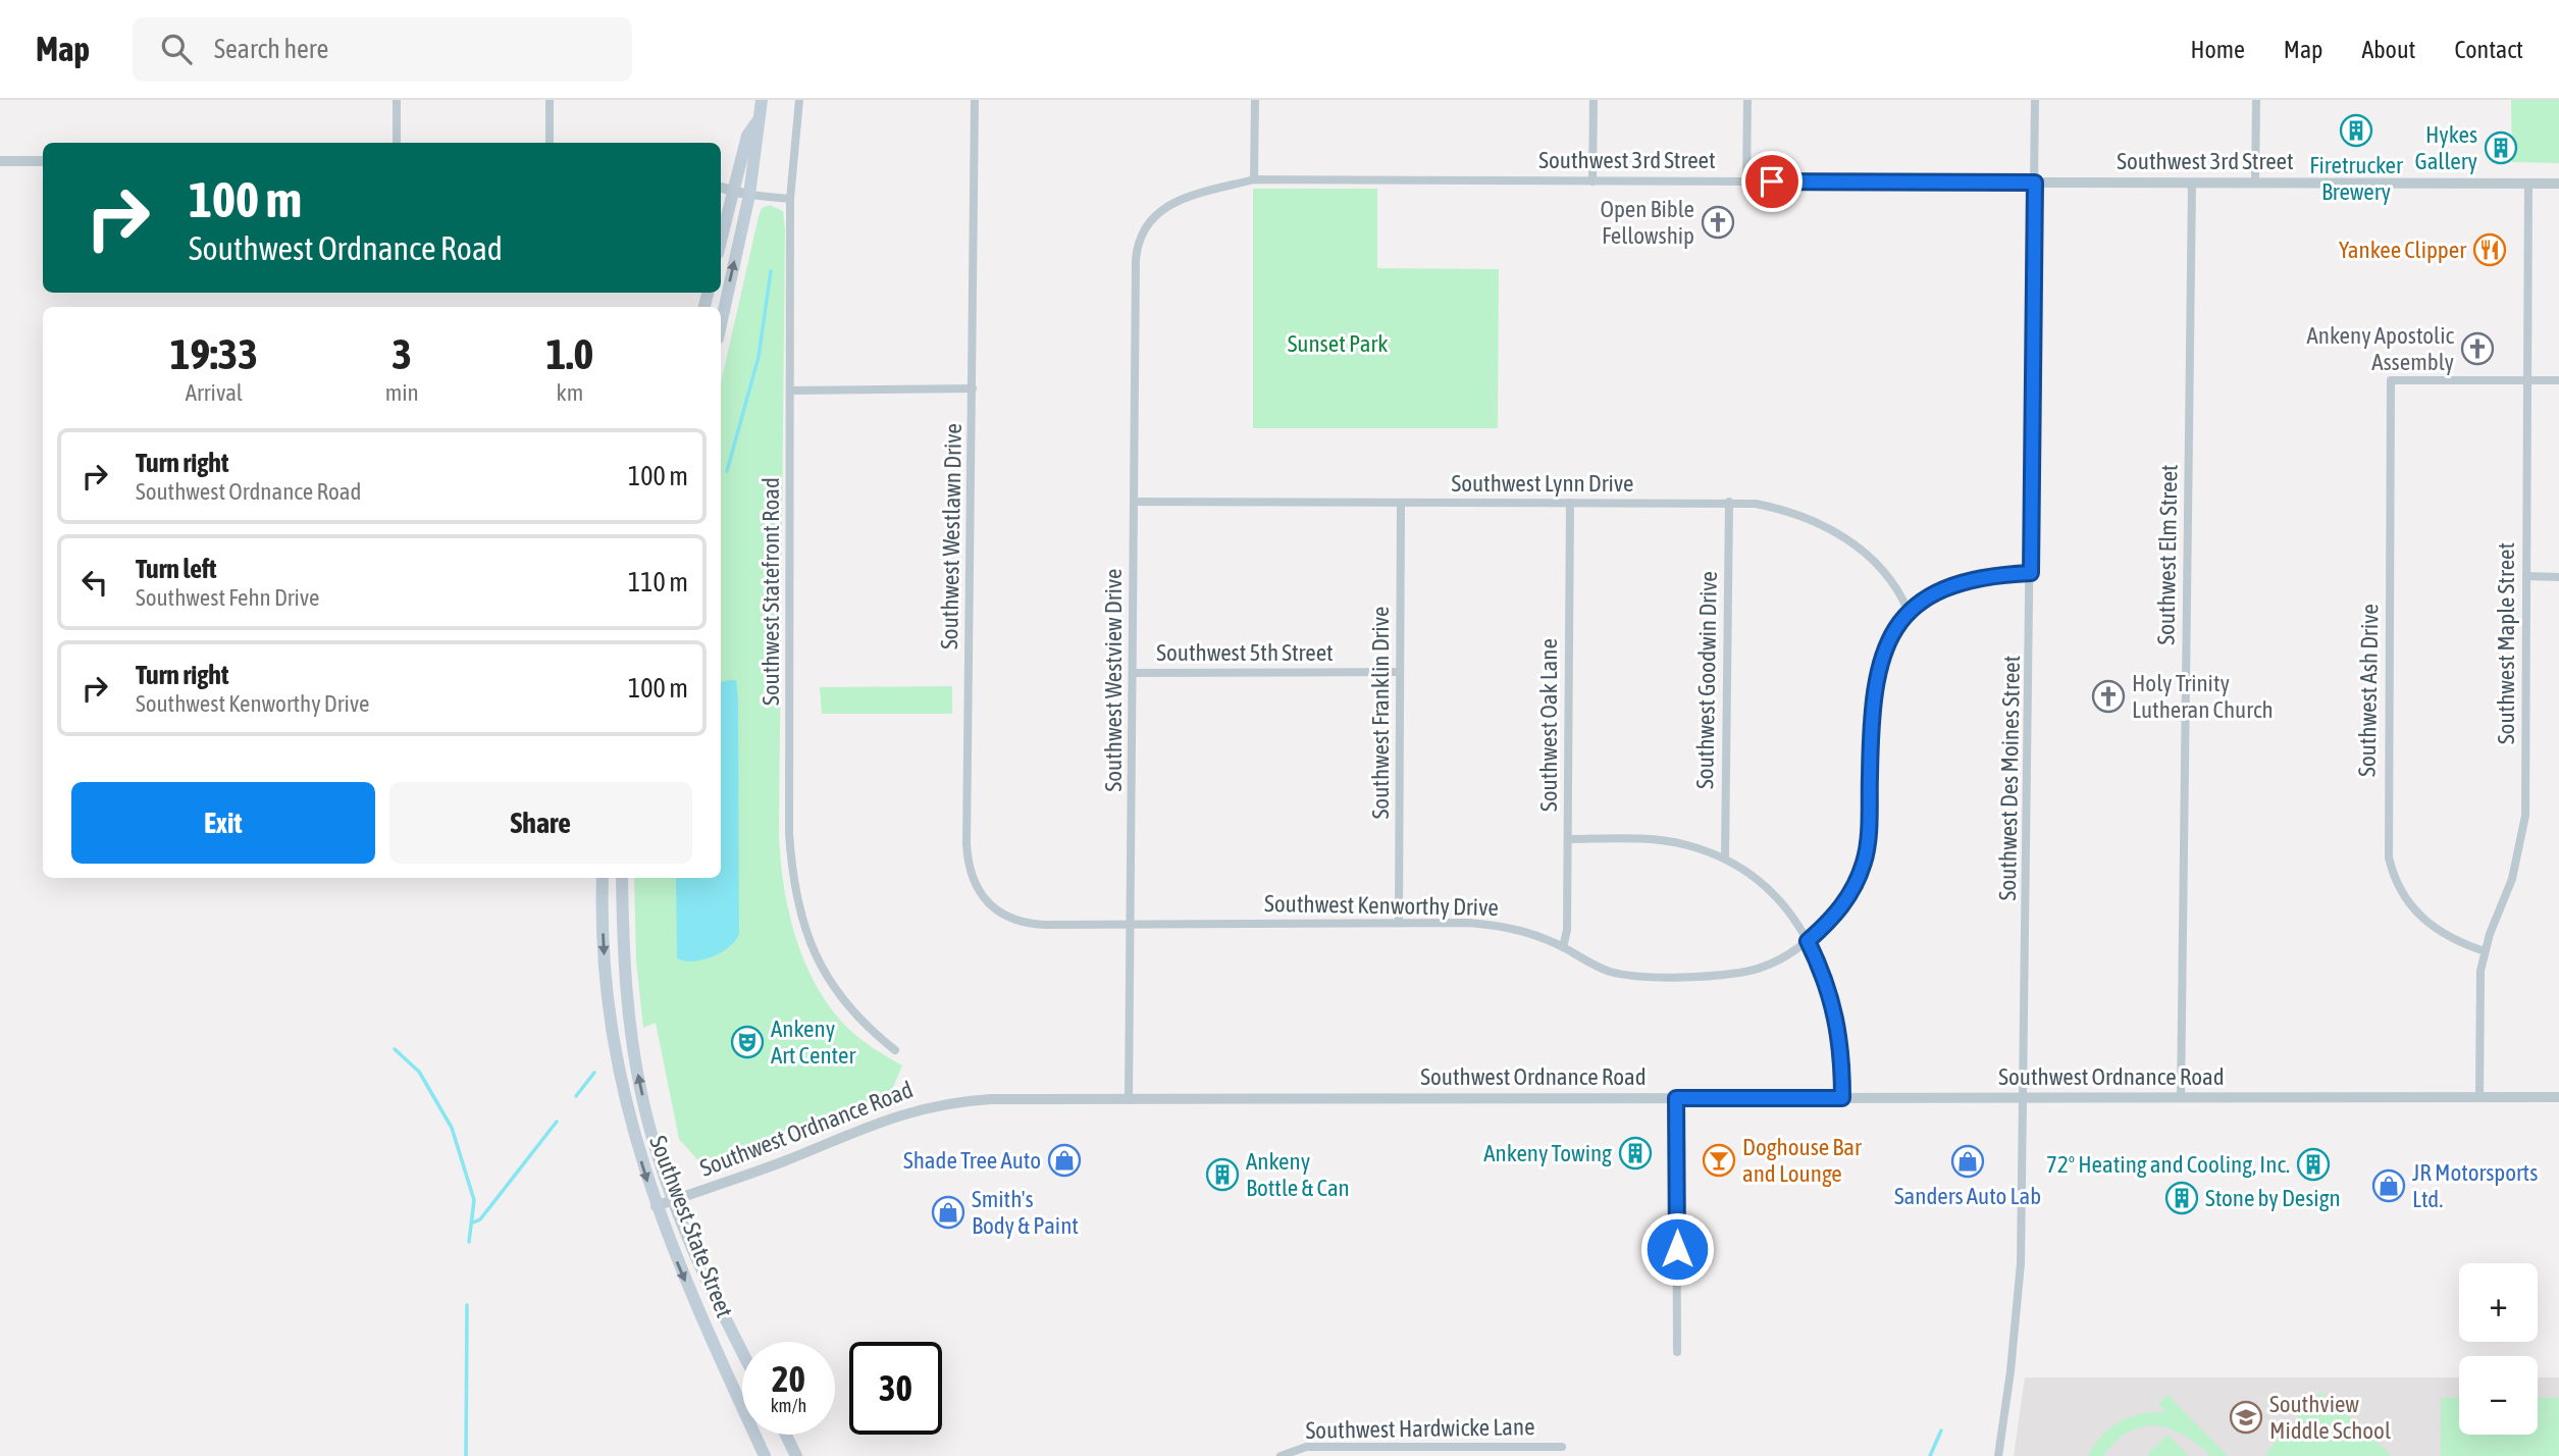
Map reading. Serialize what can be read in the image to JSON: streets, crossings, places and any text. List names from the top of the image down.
{
  "streets": {
    "main road": ["Southwest State Street"],
    "street": [
      "Southwest 3rd Street",
      "Southwest Lynn Drive",
      "Southwest Westlawn Drive",
      "Southwest Elm Street",
      "Southwest Statefront Road",
      "Southwest Maple Street",
      "Southwest 5th Street",
      "Southwest Westview Drive",
      "Southwest Goodwin Drive",
      "Southwest Ash Drive",
      "Southwest Franklin Drive",
      "Southwest Oak Lane",
      "Southwest Des Moines Street",
      "Southwest Kenworthy Drive",
      "Southwest Ordnance Road",
      "Southwest Hardwicke Lane"
    ]
  },
  "crossings": [
    ["Southwest 3rd Street", "Southwest Elm Street"],
    ["Southwest 3rd Street", "Southwest Maple Street"],
    ["Southwest 3rd Street", "Southwest Westview Drive"],
    ["Southwest 3rd Street", "Southwest Des Moines Street"],
    ["Southwest Lynn Drive", "Southwest Westview Drive"],
    ["Southwest Lynn Drive", "Southwest Goodwin Drive"],
    ["Southwest Lynn Drive", "Southwest Franklin Drive"],
    ["Southwest Lynn Drive", "Southwest Oak Lane"],
    ["Southwest Lynn Drive", "Southwest Kenworthy Drive"],
    ["Southwest Westlawn Drive", "Southwest Kenworthy Drive"],
    ["Southwest Elm Street", "Southwest Ordnance Road"],
    ["Southwest Maple Street", "Southwest Ash Drive"],
    ["Southwest Maple Street", "Southwest Ordnance Road"],
    ["Southwest 5th Street", "Southwest Westview Drive"],
    ["Southwest 5th Street", "Southwest Franklin Drive"],
    ["Southwest Westview Drive", "Southwest Kenworthy Drive"],
    ["Southwest Westview Drive", "Southwest Ordnance Road"],
    ["Southwest Franklin Drive", "Southwest Kenworthy Drive"],
    ["Southwest Oak Lane", "Southwest Kenworthy Drive"],
    ["Southwest Des Moines Street", "Southwest Ordnance Road"],
    ["Southwest Ordnance Road", "Southwest State Street"]
  ],
  "parks": ["Sunset Park"],
  "places": {
    "building": [
      "Firetrucker Brewery",
      "Hykes Gallery",
      "Ankeny Towing",
      "72° Heating and Cooling, Inc.",
      "Ankeny Bottle & Can",
      "Stone by Design"
    ],
    "church": ["Open Bible Fellowship", "Ankeny Apostolic Assembly", "Holy Trinity Lutheran Church"],
    "restaurant": ["Yankee Clipper"],
    "theatre": ["Ankeny Art Center"],
    "shop": [
      "Shade Tree Auto",
      "Sanders Auto Lab",
      "JR Motorsports Ltd.",
      "Smith's Body & Paint"
    ],
    "bar": ["Doghouse Bar and Lounge"],
    "school or university": ["Southview Middle School"]
  },
  "page": {
    "header": "Map",
    "search": "Search here",
    "nav": [
      "Home",
      "Map",
      "About",
      "Contact"
    ],
    "turn": ["100 m", "Southwest Ordnance Road"],
    "eta": [
      "19:33",
      "Arrival",
      "3",
      "min",
      "1.0",
      "km"
    ],
    "list": [
      {
        "name": "Turn right",
        "note": "Southwest Ordnance Road",
        "value": "100 m"
      },
      {
        "name": "Turn left",
        "note": "Southwest Fehn Drive",
        "value": "110 m"
      },
      {
        "name": "Turn right",
        "note": "Southwest Kenworthy Drive",
        "value": "100 m"
      }
    ],
    "buttons": ["Exit", "Share"],
    "map_buttons": ["+", "−"],
    "speed": "20 km/h",
    "limit": "30"
  }
}
